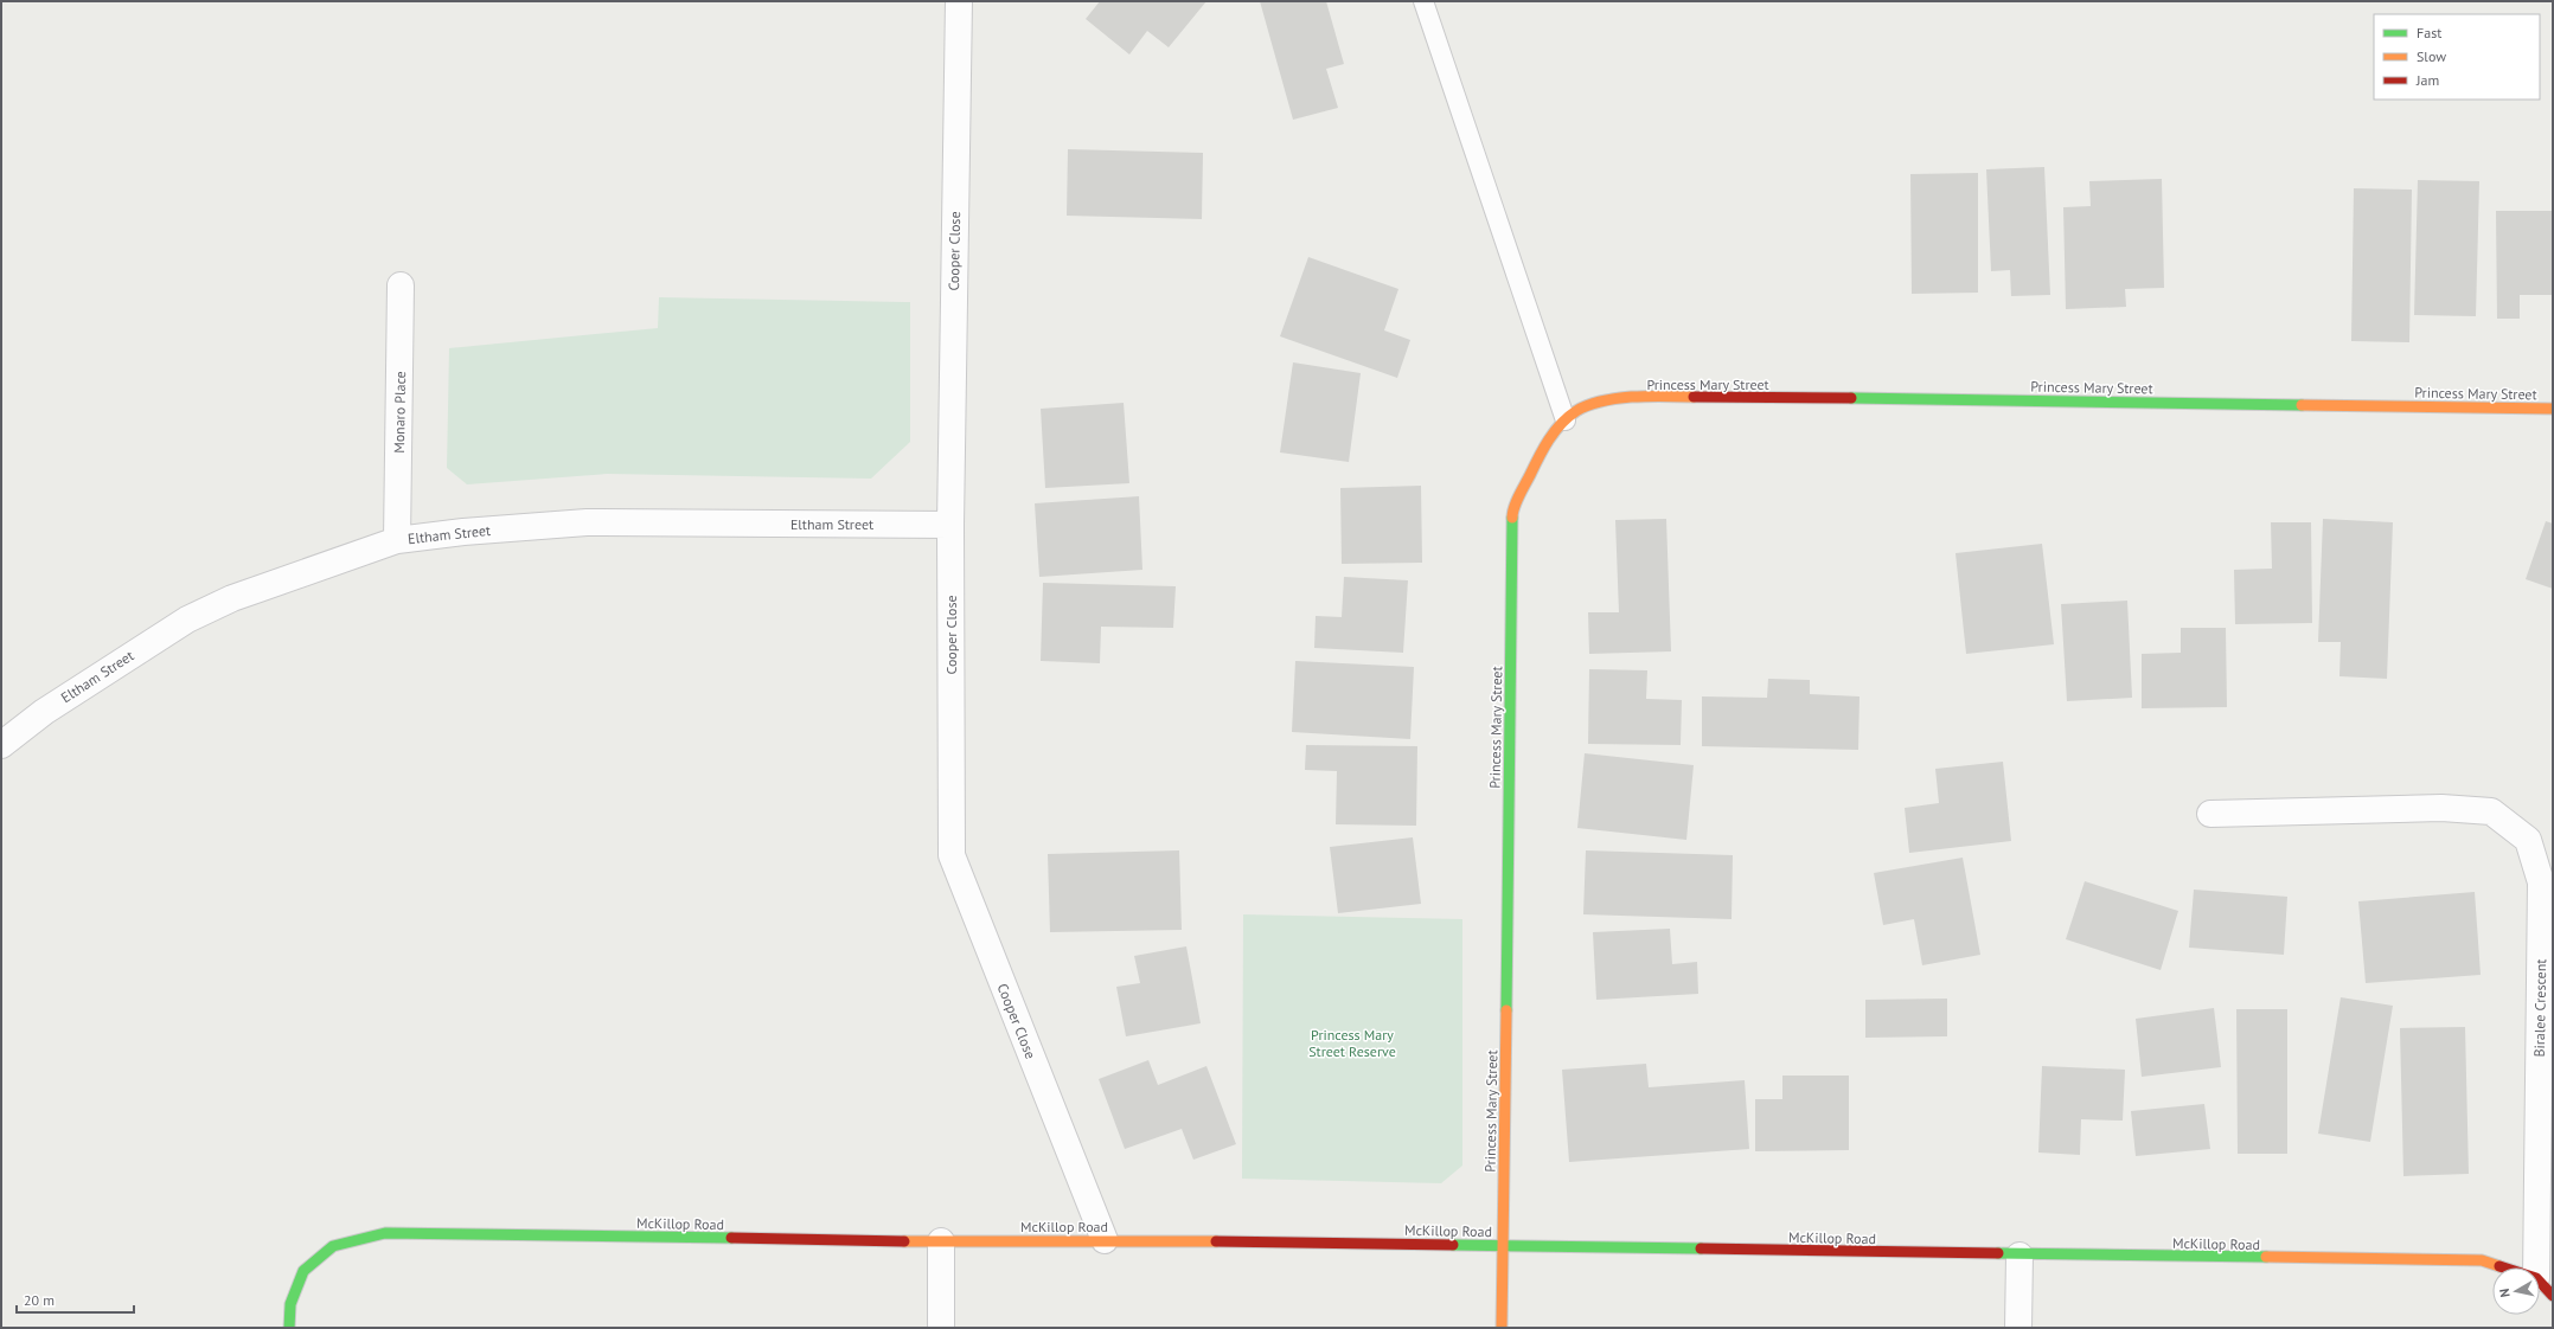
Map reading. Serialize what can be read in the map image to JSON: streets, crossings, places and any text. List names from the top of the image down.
{
  "streets": {
    "street": [
      "Cooper Close",
      "Princess Mary Street",
      "Monaro Place",
      "Eltham Street",
      "Biralee Crescent",
      "McKillop Road"
    ]
  },
  "crossings": [
    ["Cooper Close", "Eltham Street"],
    ["Cooper Close", "McKillop Road"],
    ["Princess Mary Street", "McKillop Road"],
    ["Monaro Place", "Eltham Street"],
    ["Biralee Crescent", "McKillop Road"]
  ],
  "parks": ["Princess Mary Street Reserve"],
  "legend": ["Fast", "Slow", "Jam"],
  "scale_bar": "20 m",
  "north": "left"
}
